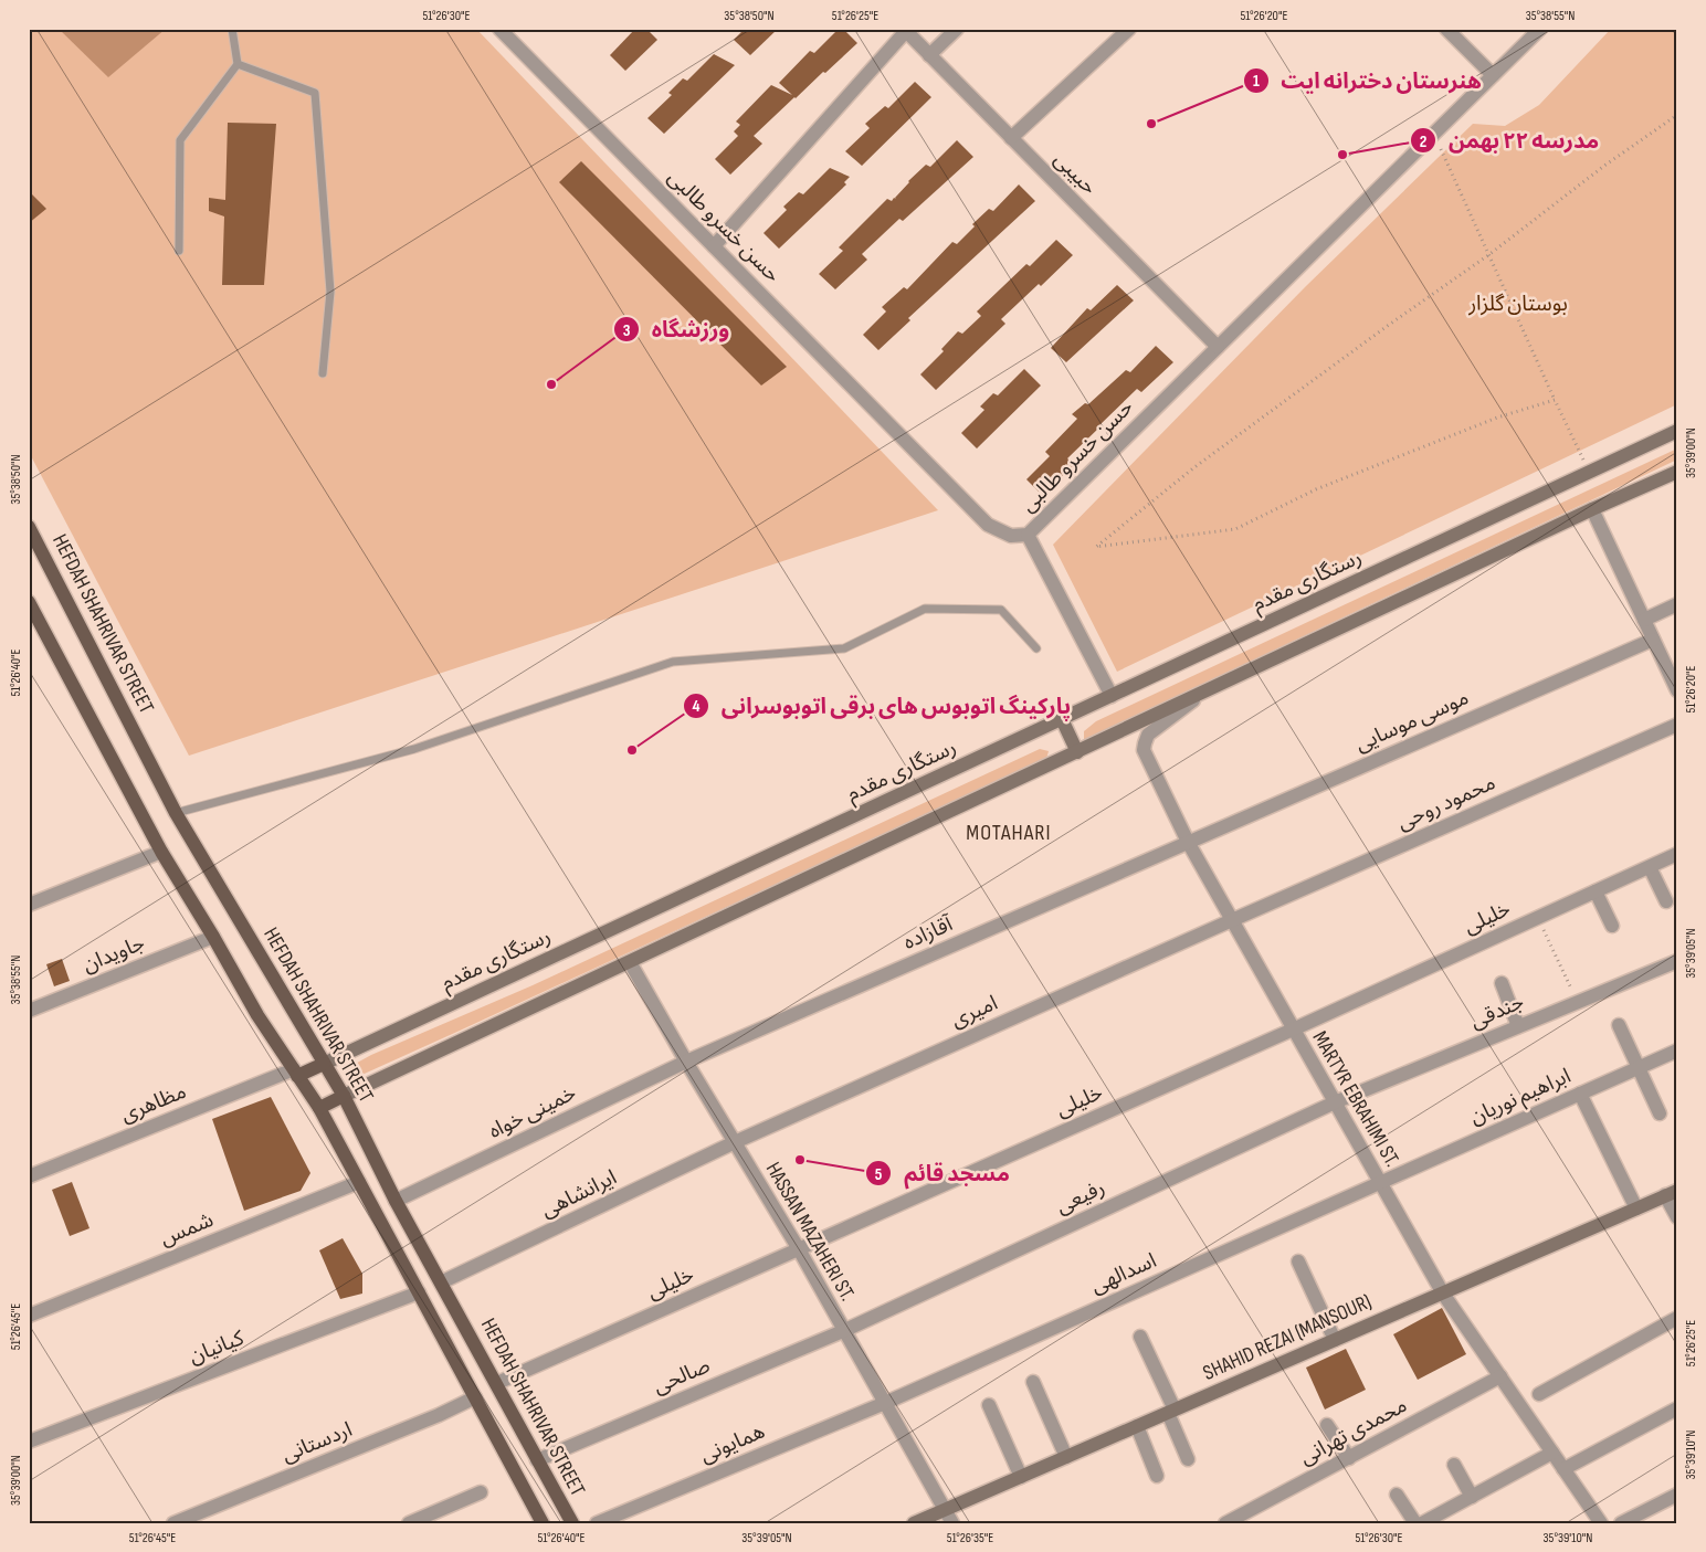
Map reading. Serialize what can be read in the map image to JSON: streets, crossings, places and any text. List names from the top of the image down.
{
  "streets": {
    "main road": ["رستگاری مقدم", "HEFDAH SHAHRIVAR STREET", "SHAHID REZAI (MANSOUR)"],
    "street": [
      "حبیبی",
      "حسن خسرو طالبی",
      "موسی موسایی",
      "محمود روحی",
      "خلیلی",
      "آقازاده",
      "جاویدان",
      "امیری",
      "جندقی",
      "ابراهیم نوریان",
      "MARTYR EBRAHIMI ST.",
      "مظاهری",
      "خمینی خواه",
      "ایرانشاهی",
      "رفیعی",
      "شمس",
      "HASSAN MAZAHERI ST.",
      "اسدالهی",
      "کیانیان",
      "صالحی",
      "محمدی تهرانی",
      "اردستانی",
      "همایونی"
    ]
  },
  "crossings": [
    ["حبیبی", "حسن خسرو طالبی"],
    ["رستگاری مقدم", "HEFDAH SHAHRIVAR STREET"],
    ["HEFDAH SHAHRIVAR STREET", "خلیلی"],
    ["HEFDAH SHAHRIVAR STREET", "خمینی خواه"],
    ["HEFDAH SHAHRIVAR STREET", "ایرانشاهی"],
    ["HEFDAH SHAHRIVAR STREET", "صالحی"],
    ["موسی موسایی", "آقازاده"],
    ["موسی موسایی", "MARTYR EBRAHIMI ST."],
    ["محمود روحی", "امیری"],
    ["محمود روحی", "MARTYR EBRAHIMI ST."],
    ["خلیلی", "MARTYR EBRAHIMI ST."],
    ["خلیلی", "HASSAN MAZAHERI ST."],
    ["آقازاده", "MARTYR EBRAHIMI ST."],
    ["آقازاده", "خمینی خواه"],
    ["آقازاده", "HASSAN MAZAHERI ST."],
    ["امیری", "MARTYR EBRAHIMI ST."],
    ["امیری", "ایرانشاهی"],
    ["امیری", "HASSAN MAZAHERI ST."],
    ["جندقی", "MARTYR EBRAHIMI ST."],
    ["جندقی", "رفیعی"],
    ["ابراهیم نوریان", "MARTYR EBRAHIMI ST."],
    ["ابراهیم نوریان", "اسدالهی"],
    ["MARTYR EBRAHIMI ST.", "رفیعی"],
    ["MARTYR EBRAHIMI ST.", "اسدالهی"],
    ["MARTYR EBRAHIMI ST.", "SHAHID REZAI (MANSOUR)"],
    ["MARTYR EBRAHIMI ST.", "محمدی تهرانی"],
    ["خمینی خواه", "HASSAN MAZAHERI ST."],
    ["ایرانشاهی", "HASSAN MAZAHERI ST."],
    ["رفیعی", "HASSAN MAZAHERI ST."],
    ["رفیعی", "صالحی"],
    ["HASSAN MAZAHERI ST.", "اسدالهی"],
    ["HASSAN MAZAHERI ST.", "SHAHID REZAI (MANSOUR)"],
    ["HASSAN MAZAHERI ST.", "صالحی"],
    ["HASSAN MAZAHERI ST.", "همایونی"],
    ["اسدالهی", "همایونی"]
  ],
  "districts": ["MOTAHARI"],
  "parks": ["بوستان گلزار"],
  "places": [
    "هنرستان دخترانه ایت",
    "مدرسه ۲۲ بهمن",
    "ورزشگاه",
    "پارکینگ اتوبوس های برقی اتوبوسرانی",
    "مسجد قائم"
  ],
  "coordinates": [
    "51°26'30\"E",
    "35°38'50\"N",
    "51°26'25\"E",
    "51°26'20\"E",
    "35°38'55\"N",
    "35°39'00\"N",
    "51°26'40\"E",
    "35°39'05\"N",
    "51°26'45\"E",
    "35°39'10\"N",
    "51°26'35\"E"
  ]
}
